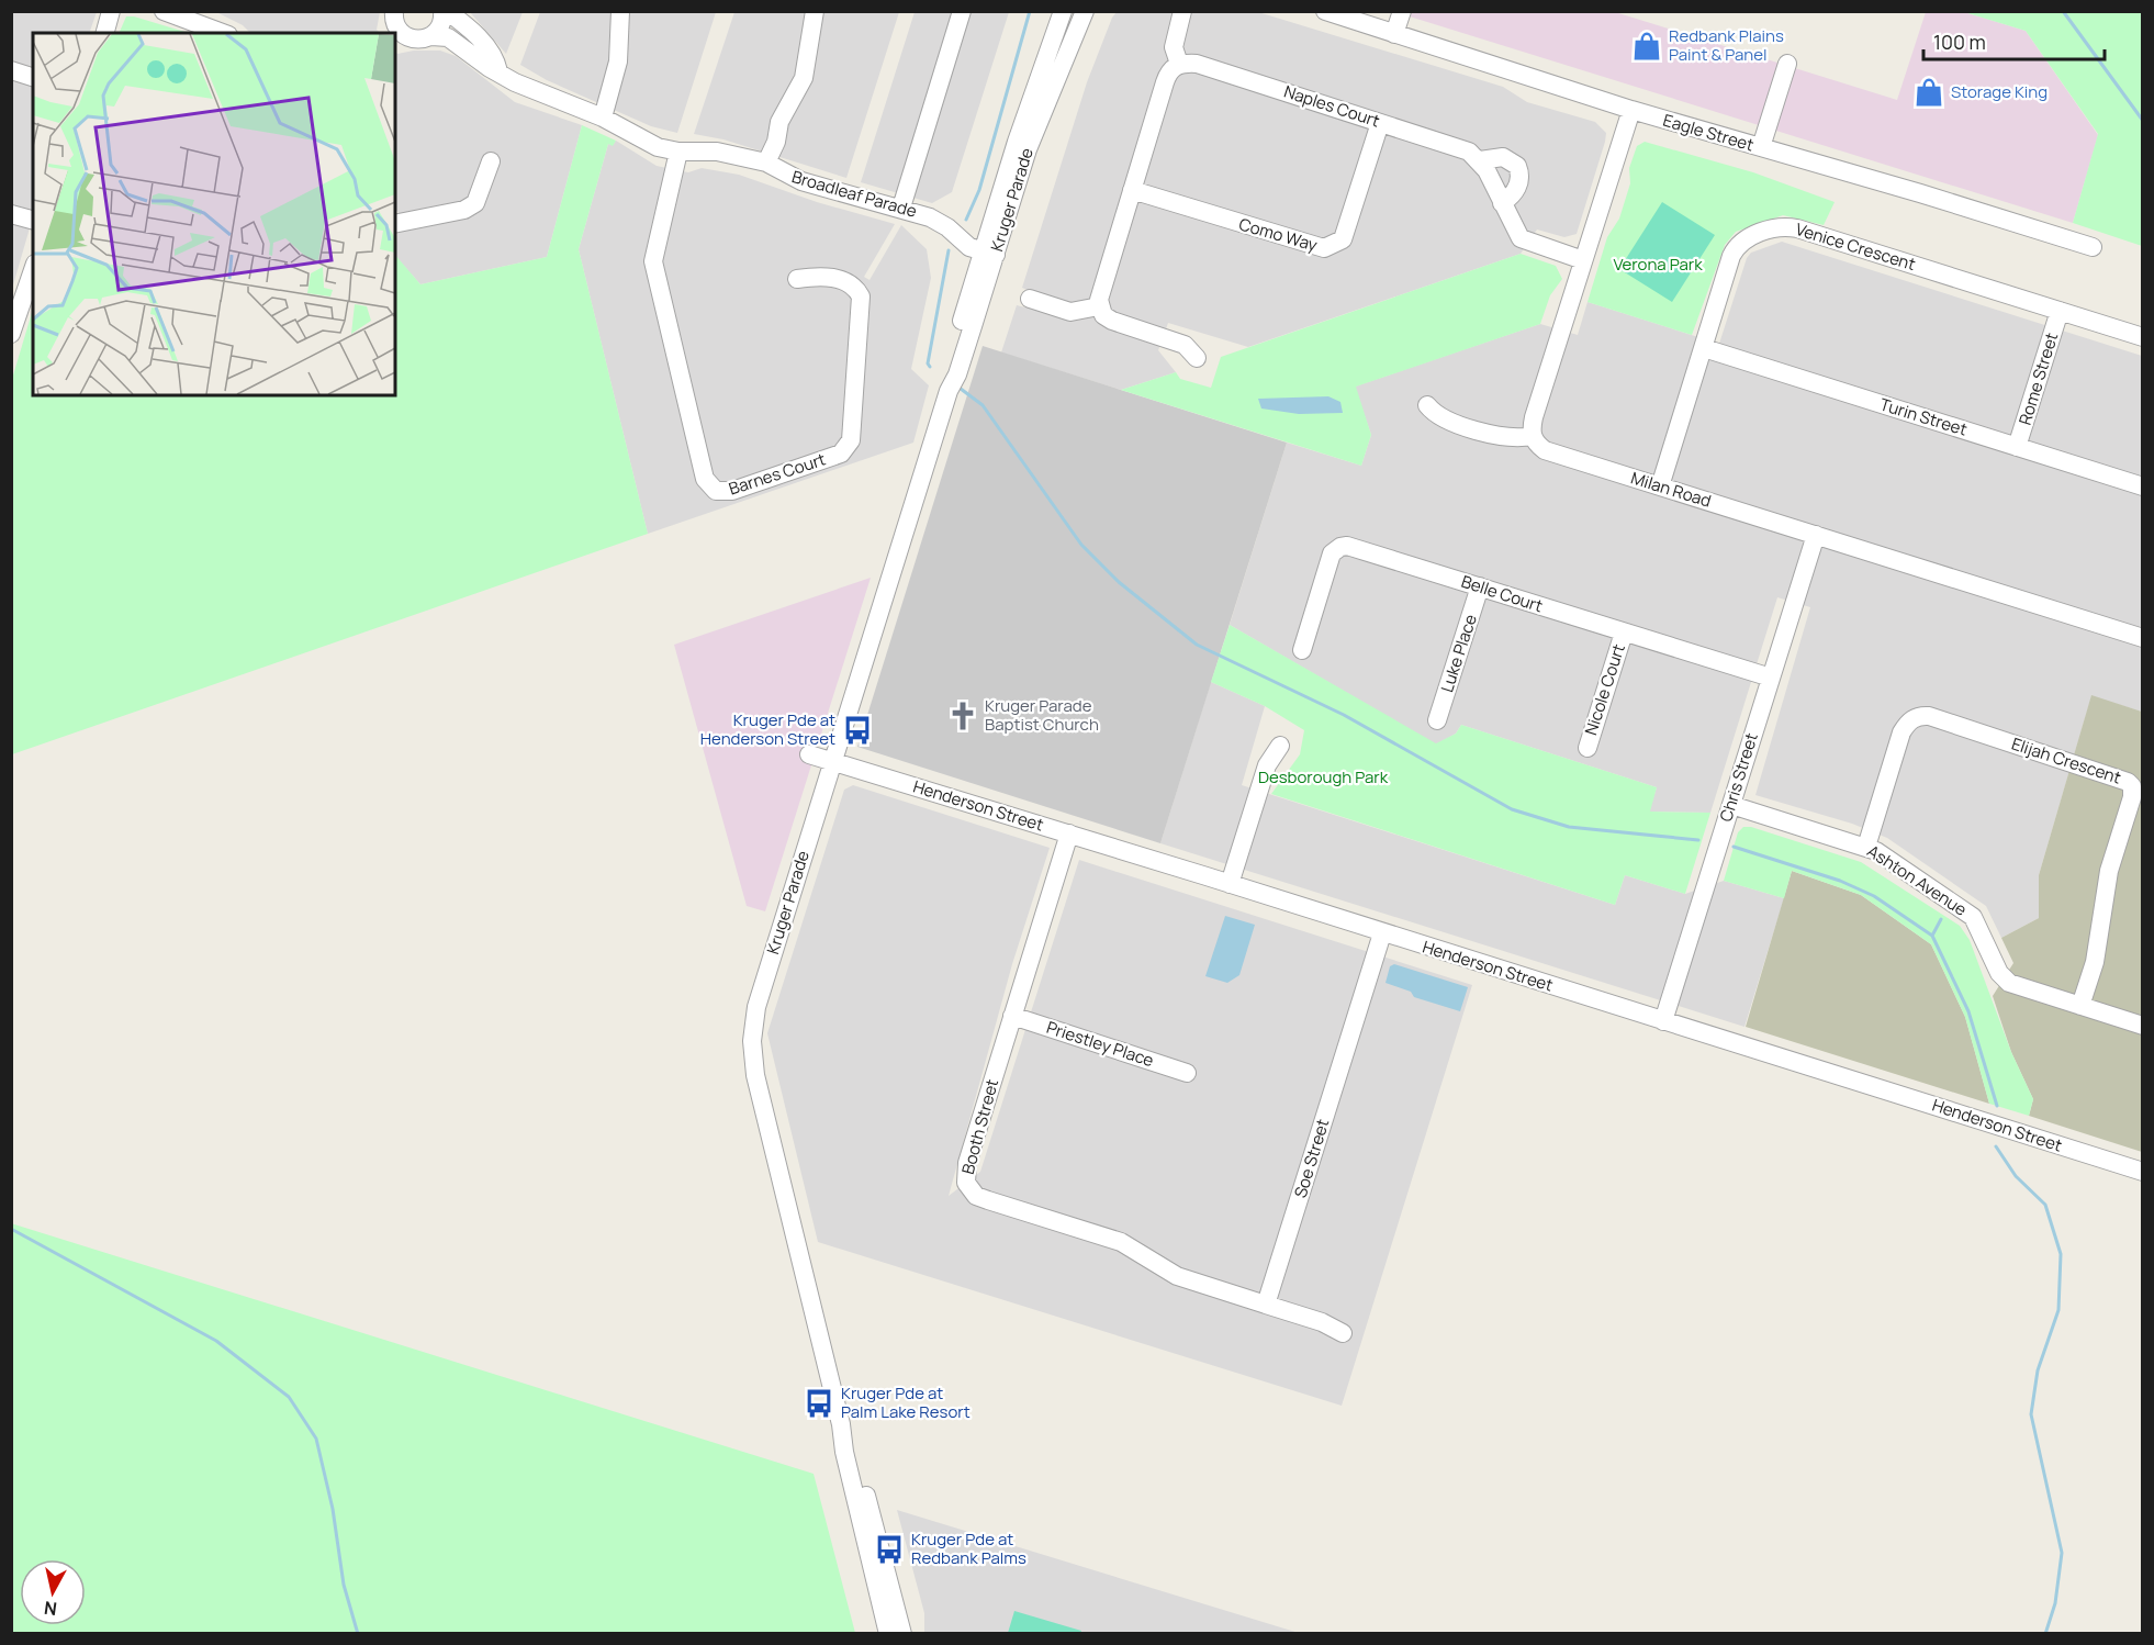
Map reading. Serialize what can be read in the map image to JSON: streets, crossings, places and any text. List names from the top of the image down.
{
  "streets": {
    "street": [
      "Naples Court",
      "Eagle Street",
      "Broadleaf Parade",
      "Kruger Parade",
      "Como Way",
      "Venice Crescent",
      "Rome Street",
      "Turin Street",
      "Barnes Court",
      "Milan Road",
      "Belle Court",
      "Luke Place",
      "Nicole Court",
      "Elijah Crescent",
      "Chris Street",
      "Henderson Street",
      "Ashton Avenue",
      "Priestley Place",
      "Booth Street",
      "Soe Street"
    ]
  },
  "crossings": [
    ["Naples Court", "Como Way"],
    ["Broadleaf Parade", "Kruger Parade"],
    ["Broadleaf Parade", "Barnes Court"],
    ["Kruger Parade", "Henderson Street"],
    ["Venice Crescent", "Rome Street"],
    ["Venice Crescent", "Turin Street"],
    ["Venice Crescent", "Milan Road"],
    ["Rome Street", "Turin Street"],
    ["Milan Road", "Chris Street"],
    ["Belle Court", "Luke Place"],
    ["Belle Court", "Nicole Court"],
    ["Belle Court", "Chris Street"],
    ["Elijah Crescent", "Ashton Avenue"],
    ["Chris Street", "Henderson Street"],
    ["Chris Street", "Ashton Avenue"],
    ["Henderson Street", "Booth Street"],
    ["Henderson Street", "Soe Street"],
    ["Priestley Place", "Booth Street"],
    ["Booth Street", "Soe Street"]
  ],
  "parks": ["Verona Park", "Desborough Park"],
  "places": {
    "shop": ["Redbank Plains Paint & Panel", "Storage King"],
    "church": ["Kruger Parade Baptist Church"],
    "bus stop": ["Kruger Pde at Henderson Street", "Kruger Pde at Palm Lake Resort", "Kruger Pde at Redbank Palms"]
  },
  "scale_bar": "100 m",
  "north": "bottom"
}
